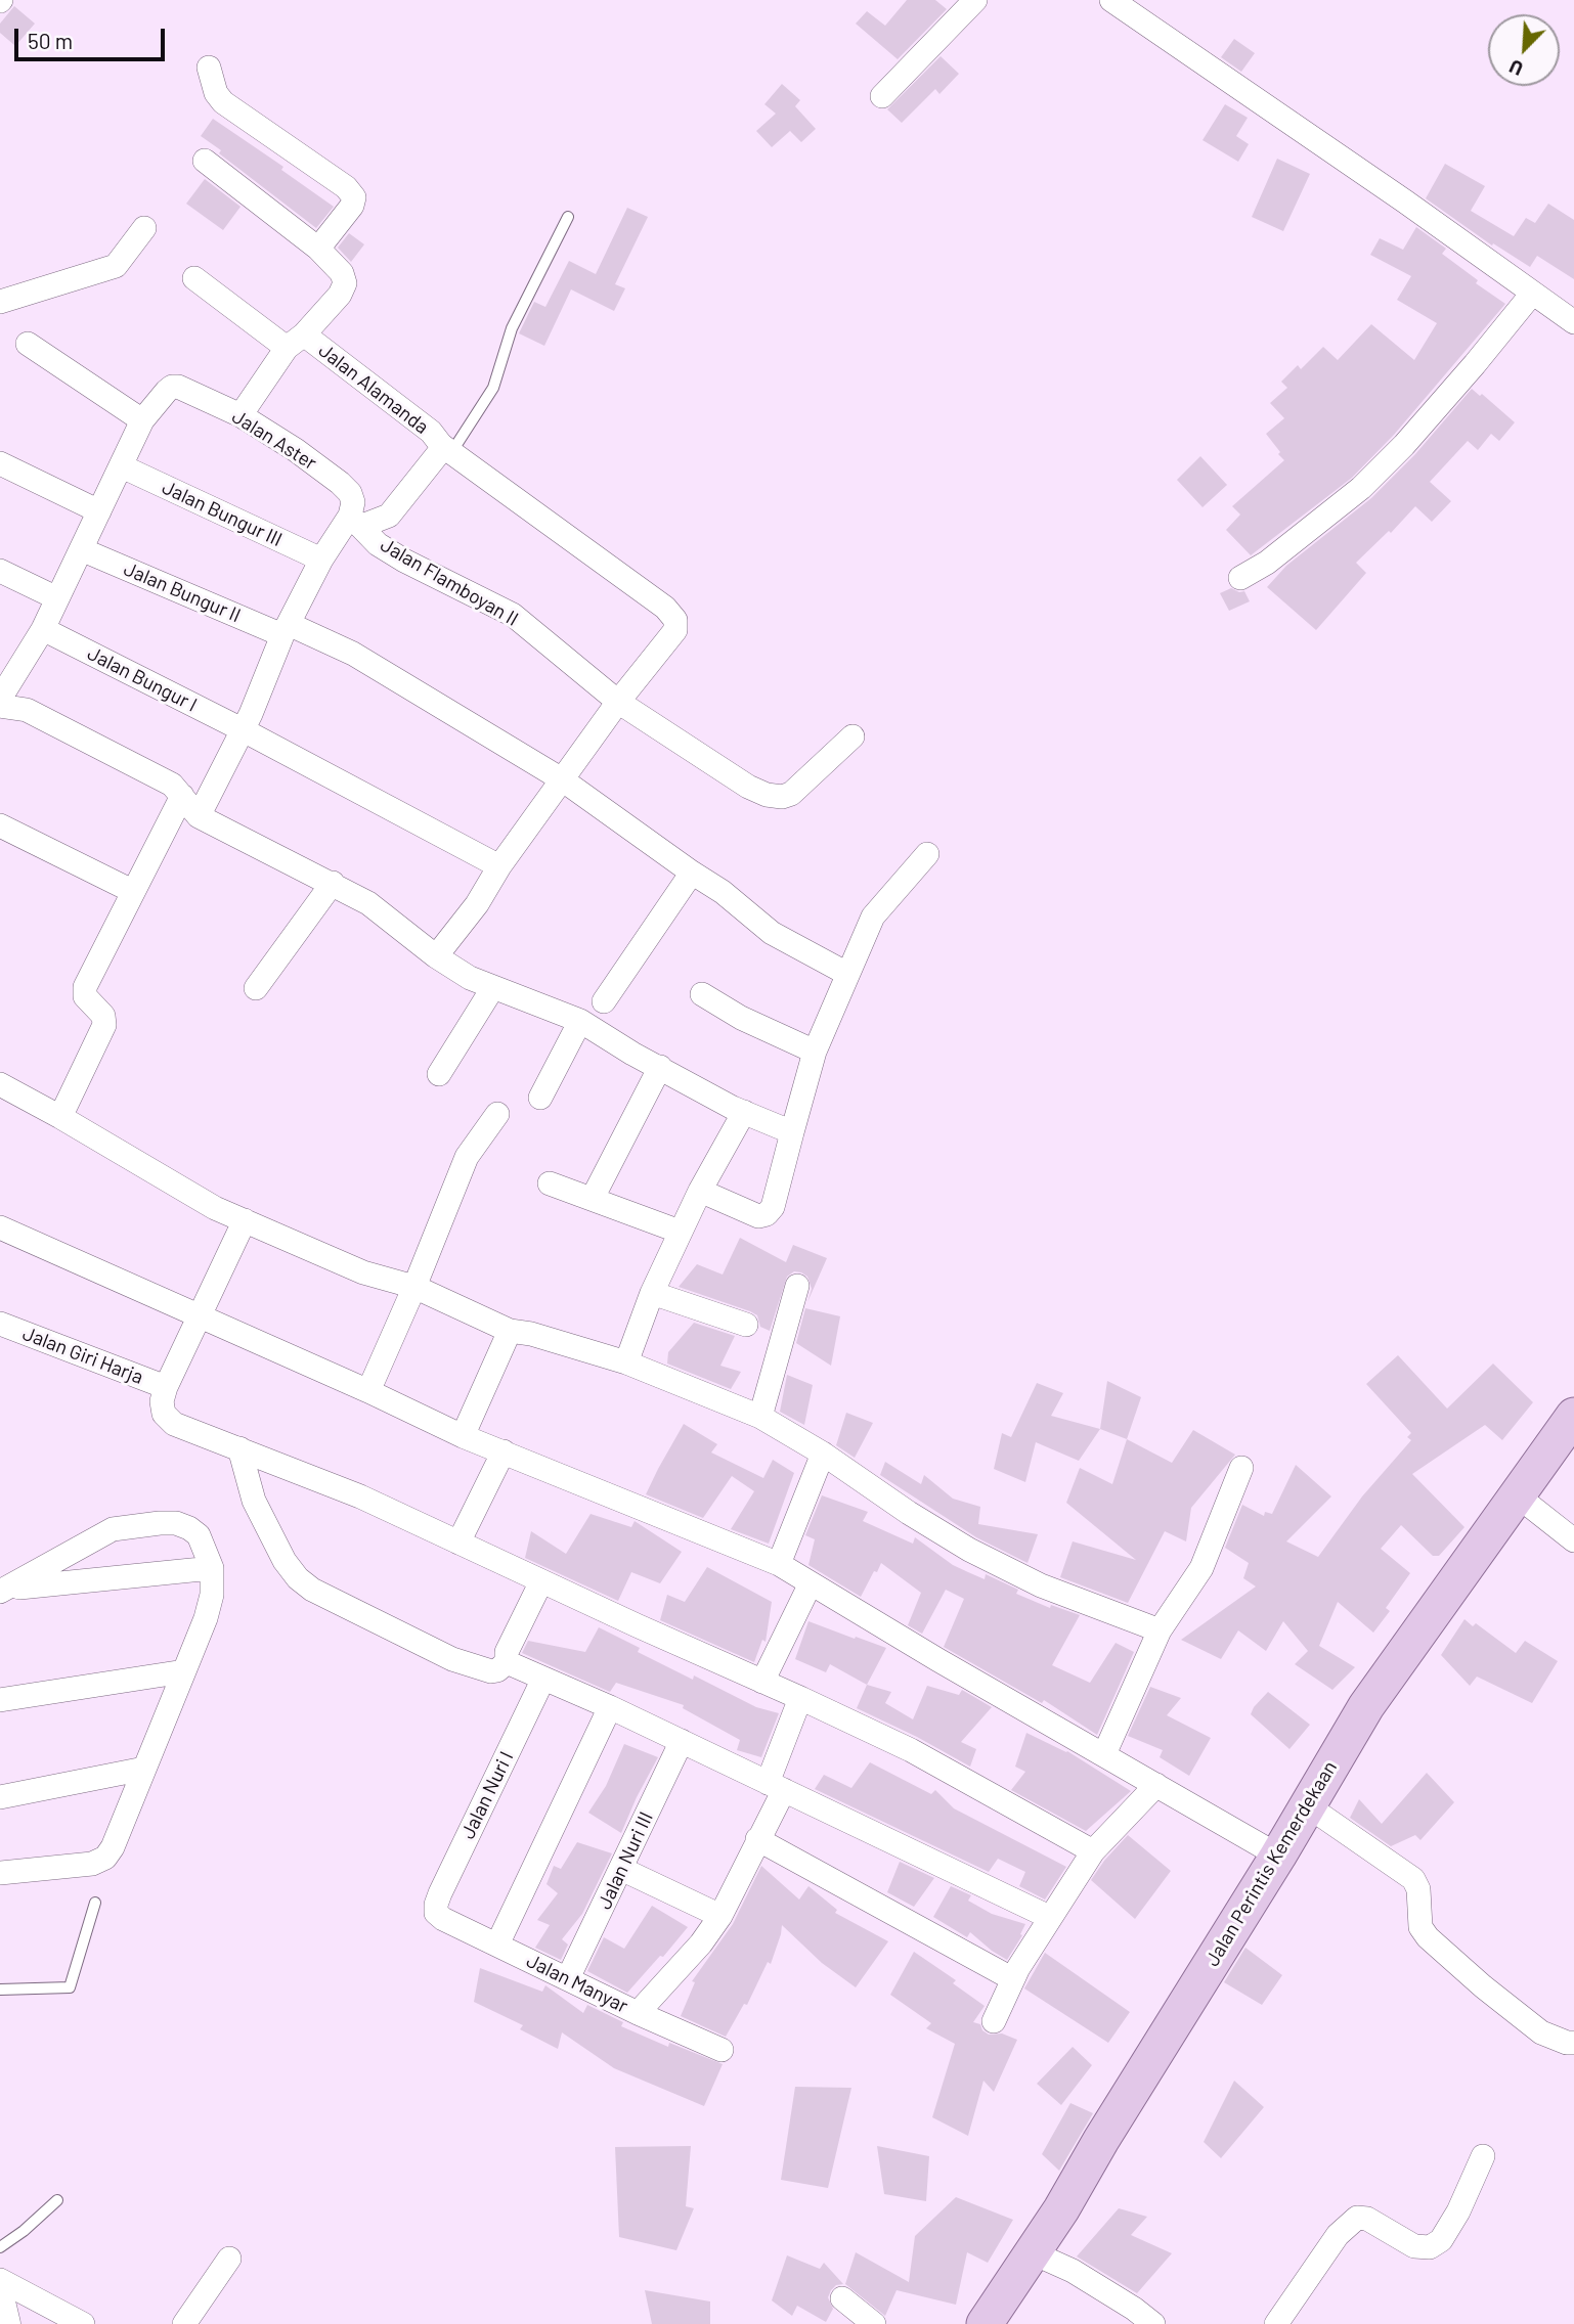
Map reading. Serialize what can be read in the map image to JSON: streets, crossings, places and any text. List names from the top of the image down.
{
  "streets": {
    "main road": ["Jalan Perintis Kemerdekaan"],
    "street": [
      "Jalan Alamanda",
      "Jalan Aster",
      "Jalan Bungur III",
      "Jalan Flamboyan II",
      "Jalan Bungur II",
      "Jalan Bungur I",
      "Jalan Giri Harja",
      "Jalan Nuri I",
      "Jalan Nuri III",
      "Jalan Manyar"
    ]
  },
  "crossings": [
    ["Jalan Alamanda", "Jalan Flamboyan II"],
    ["Jalan Aster", "Jalan Flamboyan II"],
    ["Jalan Nuri I", "Jalan Manyar"],
    ["Jalan Nuri III", "Jalan Manyar"]
  ],
  "scale_bar": "50 m",
  "north": "bottom left"
}
